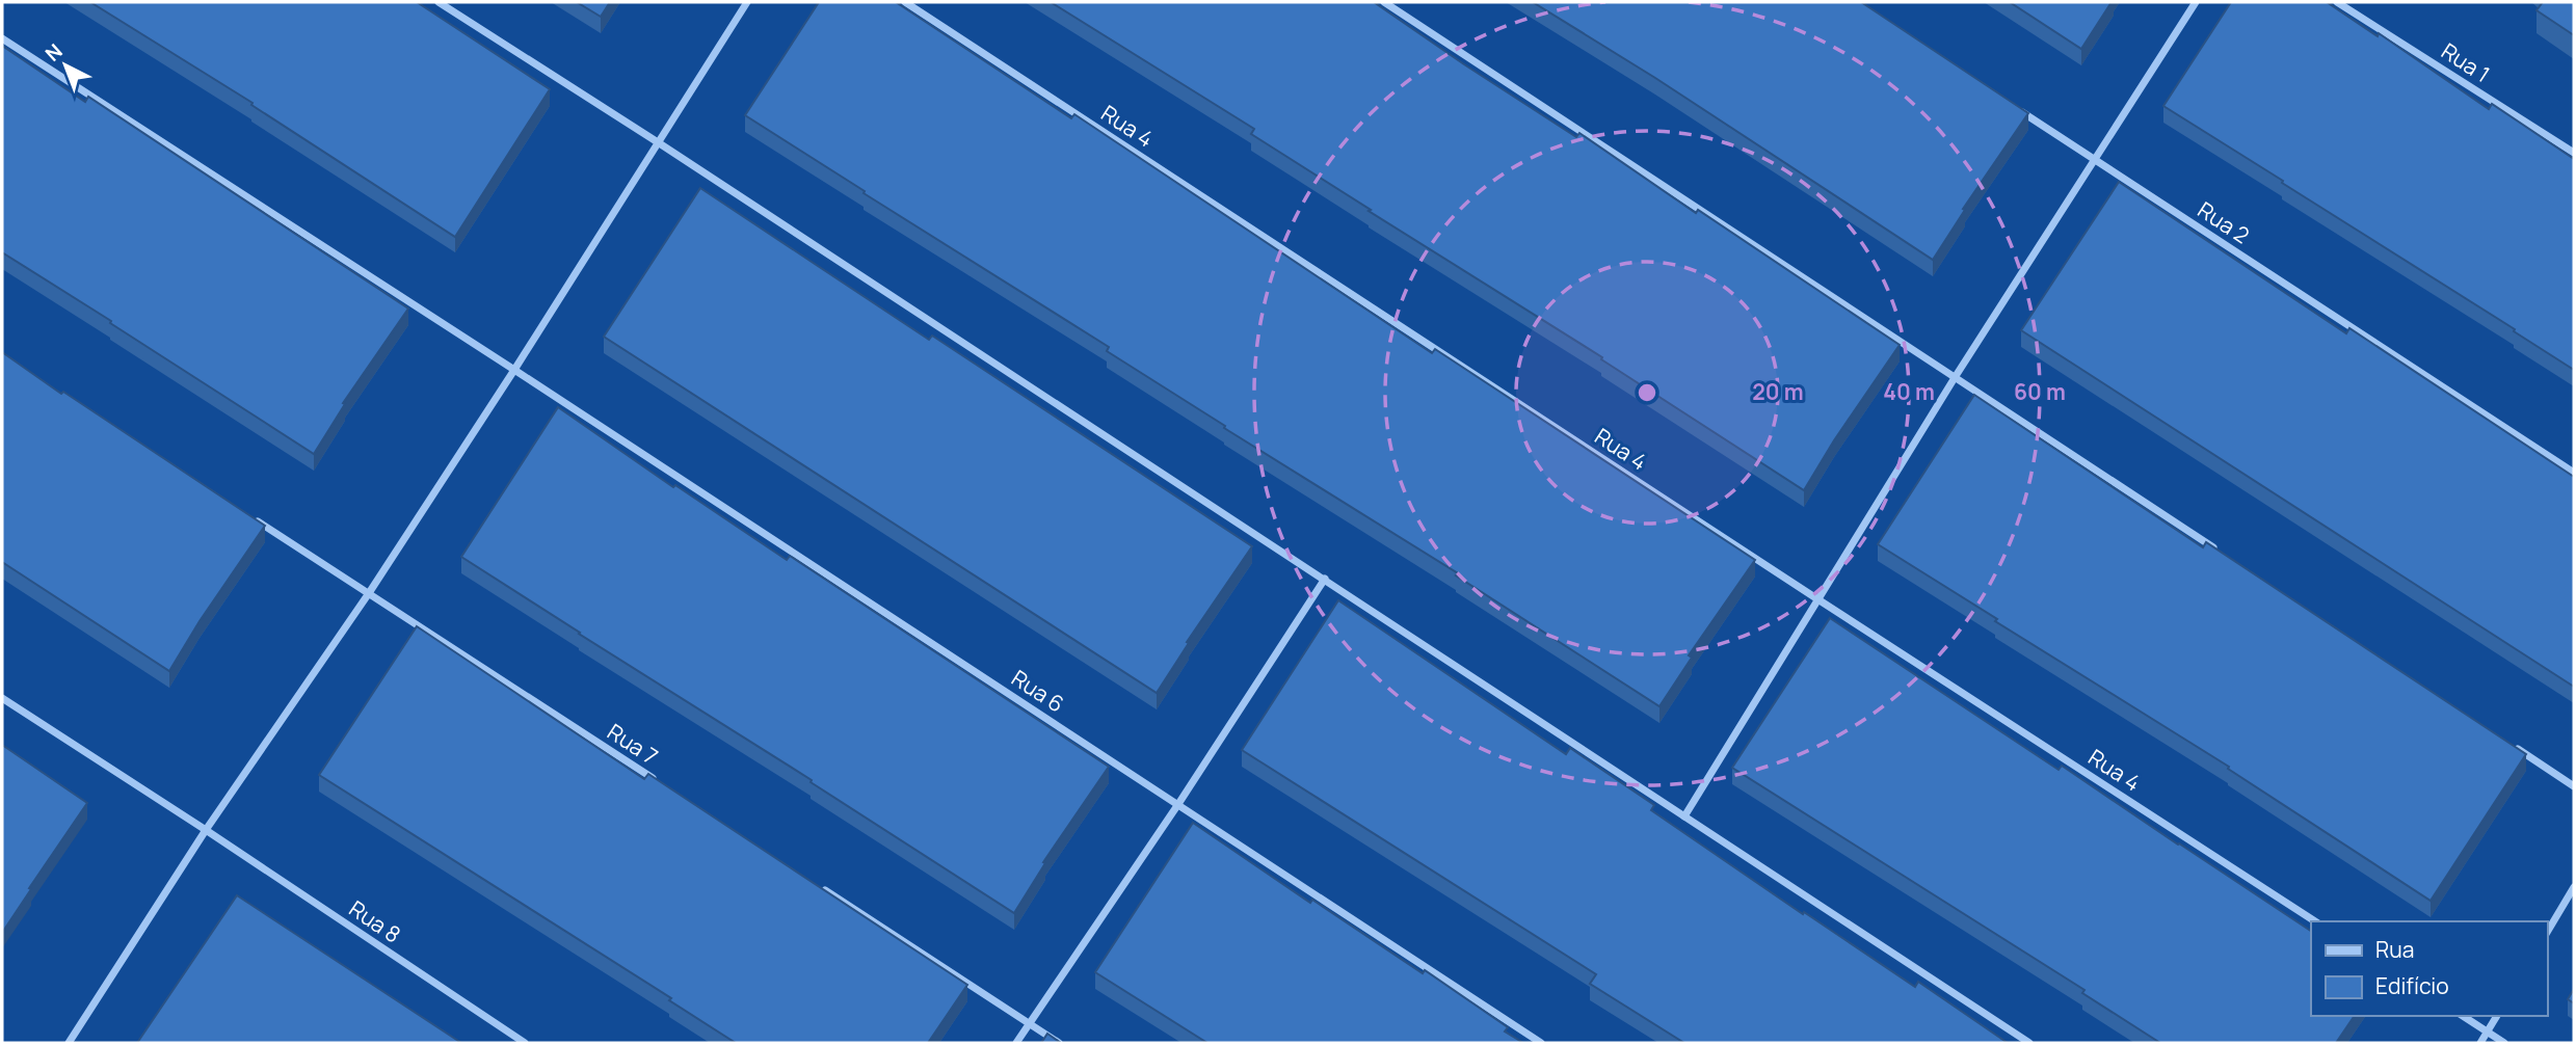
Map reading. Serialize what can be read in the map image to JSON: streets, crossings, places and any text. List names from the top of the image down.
{
  "streets": {
    "street": [
      "Rua 1",
      "Rua 4",
      "Rua 2",
      "Rua 6",
      "Rua 7",
      "Rua 8"
    ]
  },
  "legend": ["Rua", "Edifício"],
  "north": "top left",
  "rings": ["20 m", "40 m", "60 m"]
}
